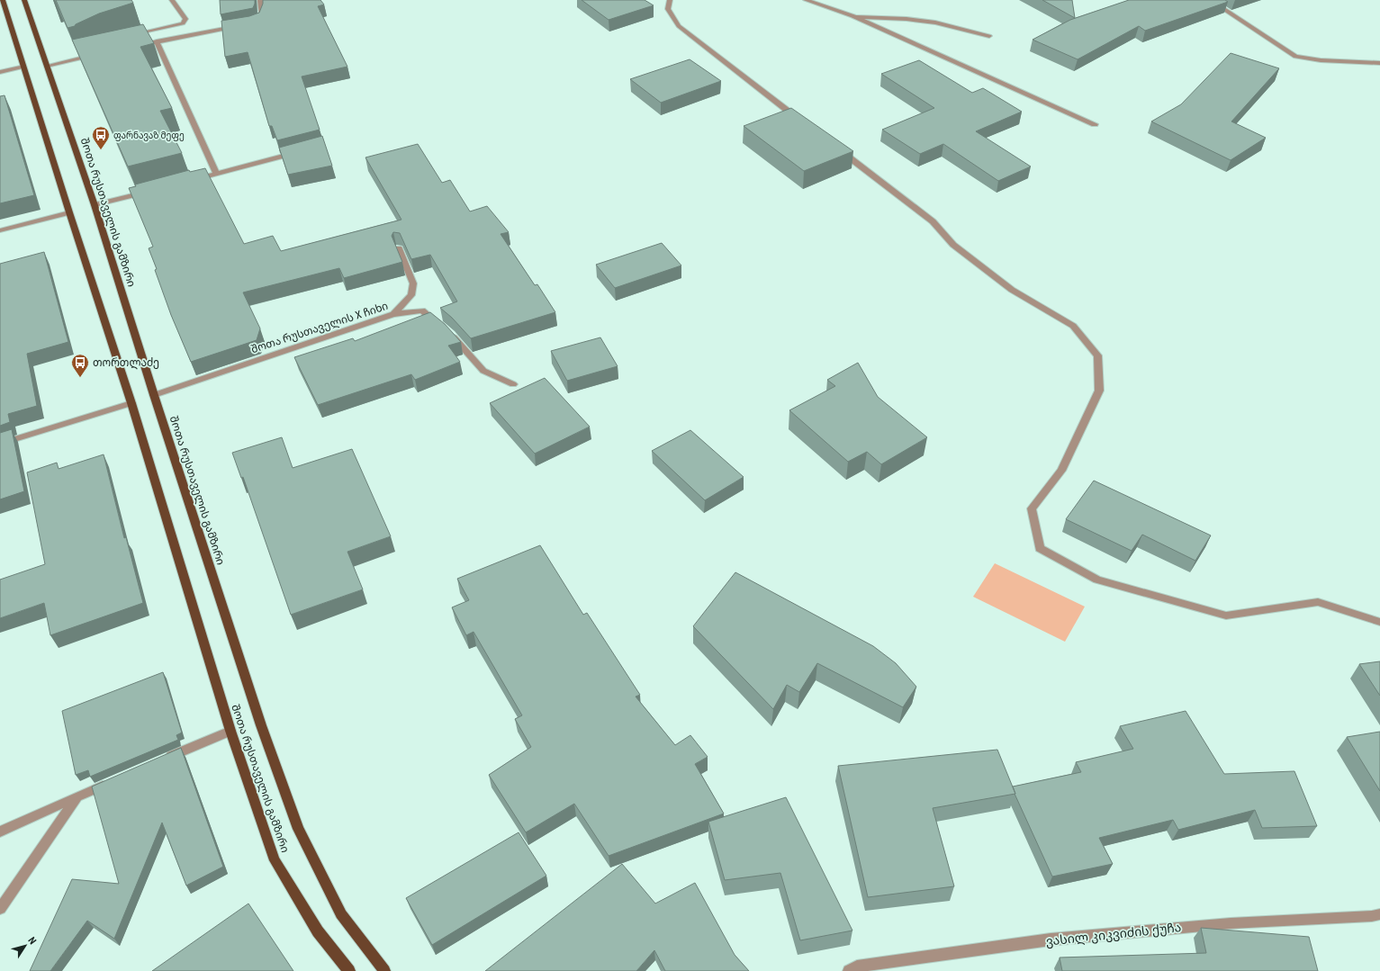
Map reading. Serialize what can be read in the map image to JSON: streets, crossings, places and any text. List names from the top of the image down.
{
  "streets": {
    "main road": ["შოთა რუსთაველის გამზირი"],
    "street": ["შოთა რუსთაველის X ჩიხი", "ვასილ კიკვიძის ქუჩა"]
  },
  "crossings": [
    ["შოთა რუსთაველის გამზირი", "შოთა რუსთაველის X ჩიხი"]
  ],
  "places": {
    "bus stop": ["ფარნავაზ მეფე", "თორთლაძე"]
  },
  "north": "top right"
}
